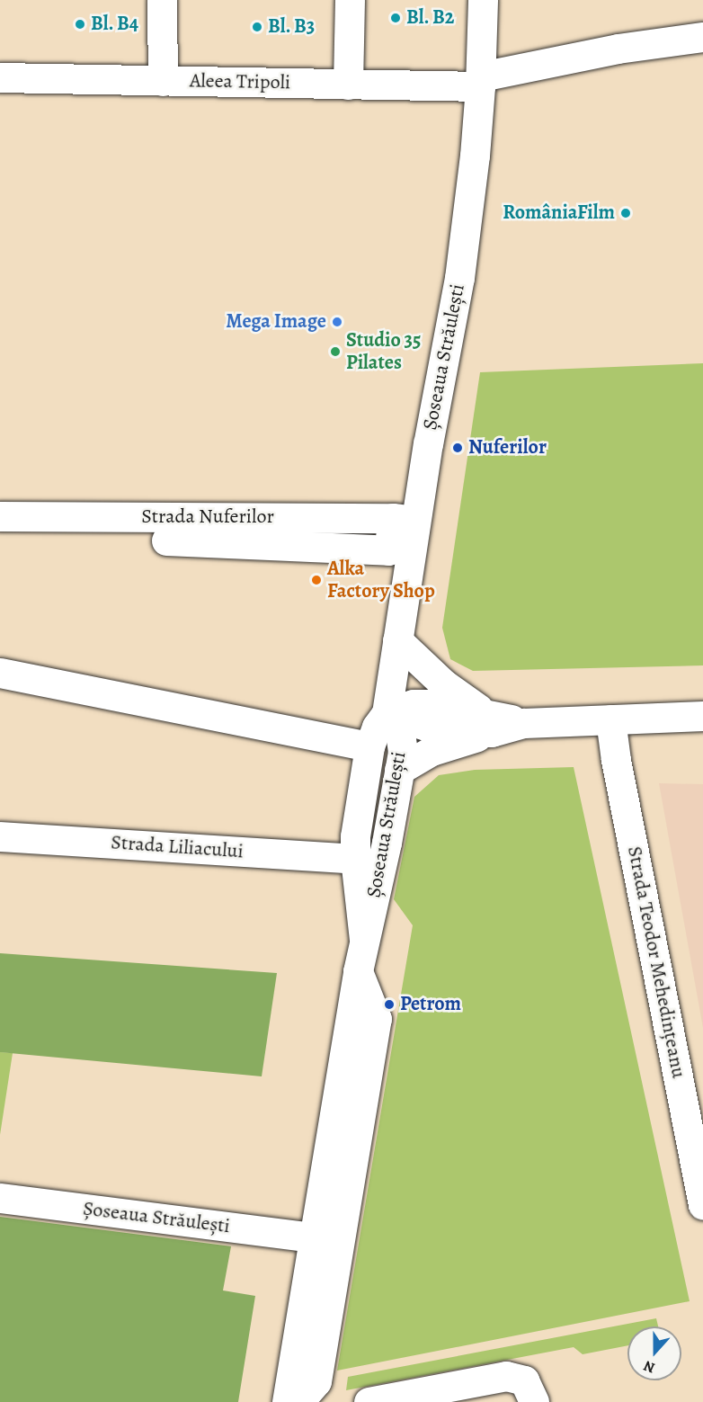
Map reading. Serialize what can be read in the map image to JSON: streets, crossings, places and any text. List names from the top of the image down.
{
  "streets": {
    "street": [
      "Aleea Tripoli",
      "Șoseaua Străulești",
      "Strada Nuferilor",
      "Strada Liliacului",
      "Strada Teodor Mehedințeanu"
    ]
  },
  "crossings": [
    ["Aleea Tripoli", "Șoseaua Străulești"],
    ["Șoseaua Străulești", "Strada Nuferilor"],
    ["Șoseaua Străulești", "Strada Liliacului"]
  ],
  "places": [
    "Bl. B2",
    "Bl. B4",
    "Bl. B3",
    "RomâniaFilm",
    "Mega Image",
    "Studio 35 Pilates",
    "Nuferilor",
    "Alka Factory Shop",
    "Petrom"
  ],
  "north": "bottom"
}
